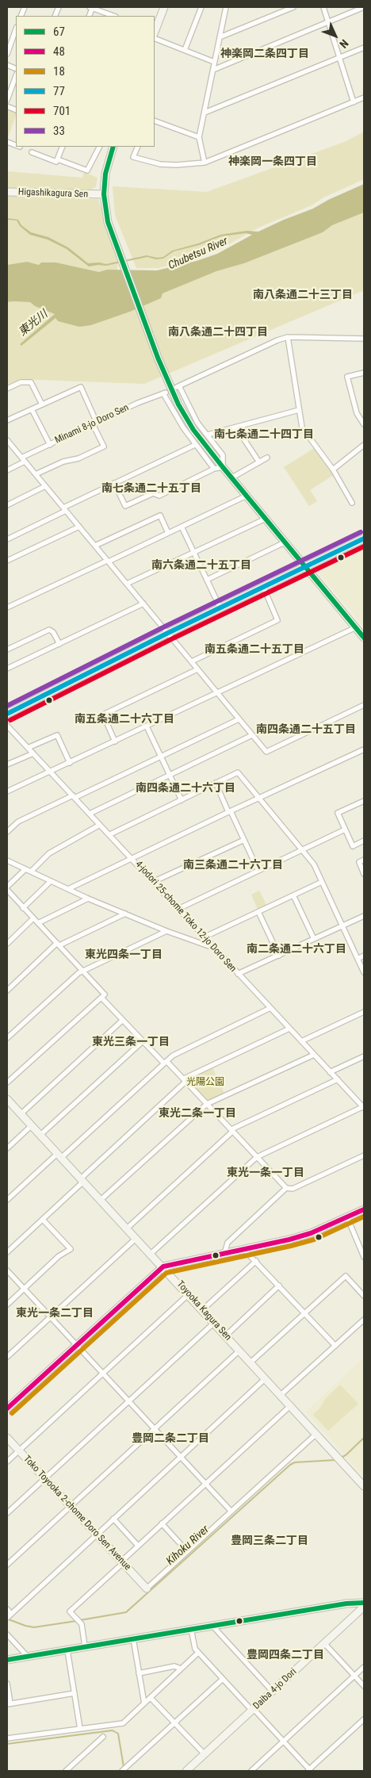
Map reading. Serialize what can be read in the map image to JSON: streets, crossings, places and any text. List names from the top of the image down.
{
  "streets": {
    "street": [
      "Higashikagura Sen",
      "Minami 8-jo Doro Sen",
      "4-jodori 25-chome Toko 12-jo Doro Sen",
      "Toyooka Kagura Sen",
      "Toko Toyooka 2-chome Doro Sen Avenue",
      "Daiba 4-jo Dori"
    ]
  },
  "districts": [
    "神楽岡二条四丁目",
    "神楽岡一条四丁目",
    "南八条通二十三丁目",
    "南八条通二十四丁目",
    "南七条通二十四丁目",
    "南七条通二十五丁目",
    "南六条通二十五丁目",
    "南五条通二十五丁目",
    "南五条通二十六丁目",
    "南四条通二十五丁目",
    "南四条通二十六丁目",
    "南三条通二十六丁目",
    "南二条通二十六丁目",
    "東光四条一丁目",
    "東光三条一丁目",
    "東光二条一丁目",
    "東光一条一丁目",
    "東光一条二丁目",
    "豊岡二条二丁目",
    "豊岡三条二丁目",
    "豊岡四条二丁目"
  ],
  "water": ["Chubetsu River", "東光川", "Kihoku River"],
  "parks": ["光陽公園"],
  "lines": [
    "transit line 67",
    "transit line 33",
    "transit line 77",
    "transit line 701",
    "transit line 48",
    "transit line 18"
  ],
  "legend": [
    "67",
    "48",
    "18",
    "77",
    "701",
    "33"
  ],
  "north": "bottom right"
}
